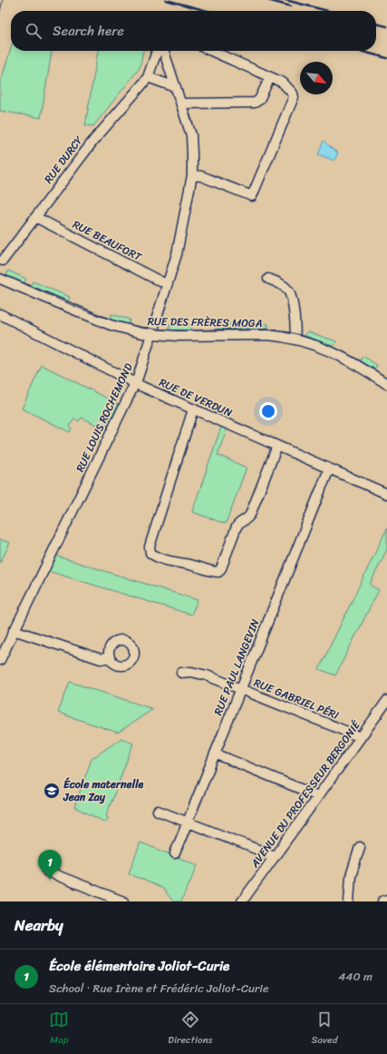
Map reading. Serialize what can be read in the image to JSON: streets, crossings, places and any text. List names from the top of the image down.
{
  "streets": {
    "street": [
      "RUE DURCY",
      "RUE BEAUFORT",
      "RUE DES FRÈRES MOGA",
      "RUE DE VERDUN",
      "RUE LOUIS ROCHEMOND",
      "RUE PAUL LANGEVIN",
      "RUE GABRIEL PÉRI",
      "AVENUE DU PROFESSEUR BERGONIÉ"
    ]
  },
  "crossings": [
    ["RUE DURCY", "RUE BEAUFORT"],
    ["RUE BEAUFORT", "RUE LOUIS ROCHEMOND"],
    ["RUE DES FRÈRES MOGA", "RUE LOUIS ROCHEMOND"],
    ["RUE DE VERDUN", "RUE LOUIS ROCHEMOND"],
    ["RUE DE VERDUN", "RUE PAUL LANGEVIN"],
    ["RUE PAUL LANGEVIN", "RUE GABRIEL PÉRI"],
    ["RUE GABRIEL PÉRI", "AVENUE DU PROFESSEUR BERGONIÉ"]
  ],
  "places": {
    "school or university": ["École maternelle Jean Zay"]
  },
  "north": "bottom right",
  "page": {
    "search": "Search here",
    "pins": "1",
    "heading": "Nearby",
    "list": [
      {
        "mark": "1",
        "name": "École élémentaire Joliot-Curie",
        "note": "School · Rue Irène et Frédéric Joliot-Curie",
        "value": "440 m"
      }
    ],
    "nav": ["Map", "Directions", "Saved"]
  }
}
